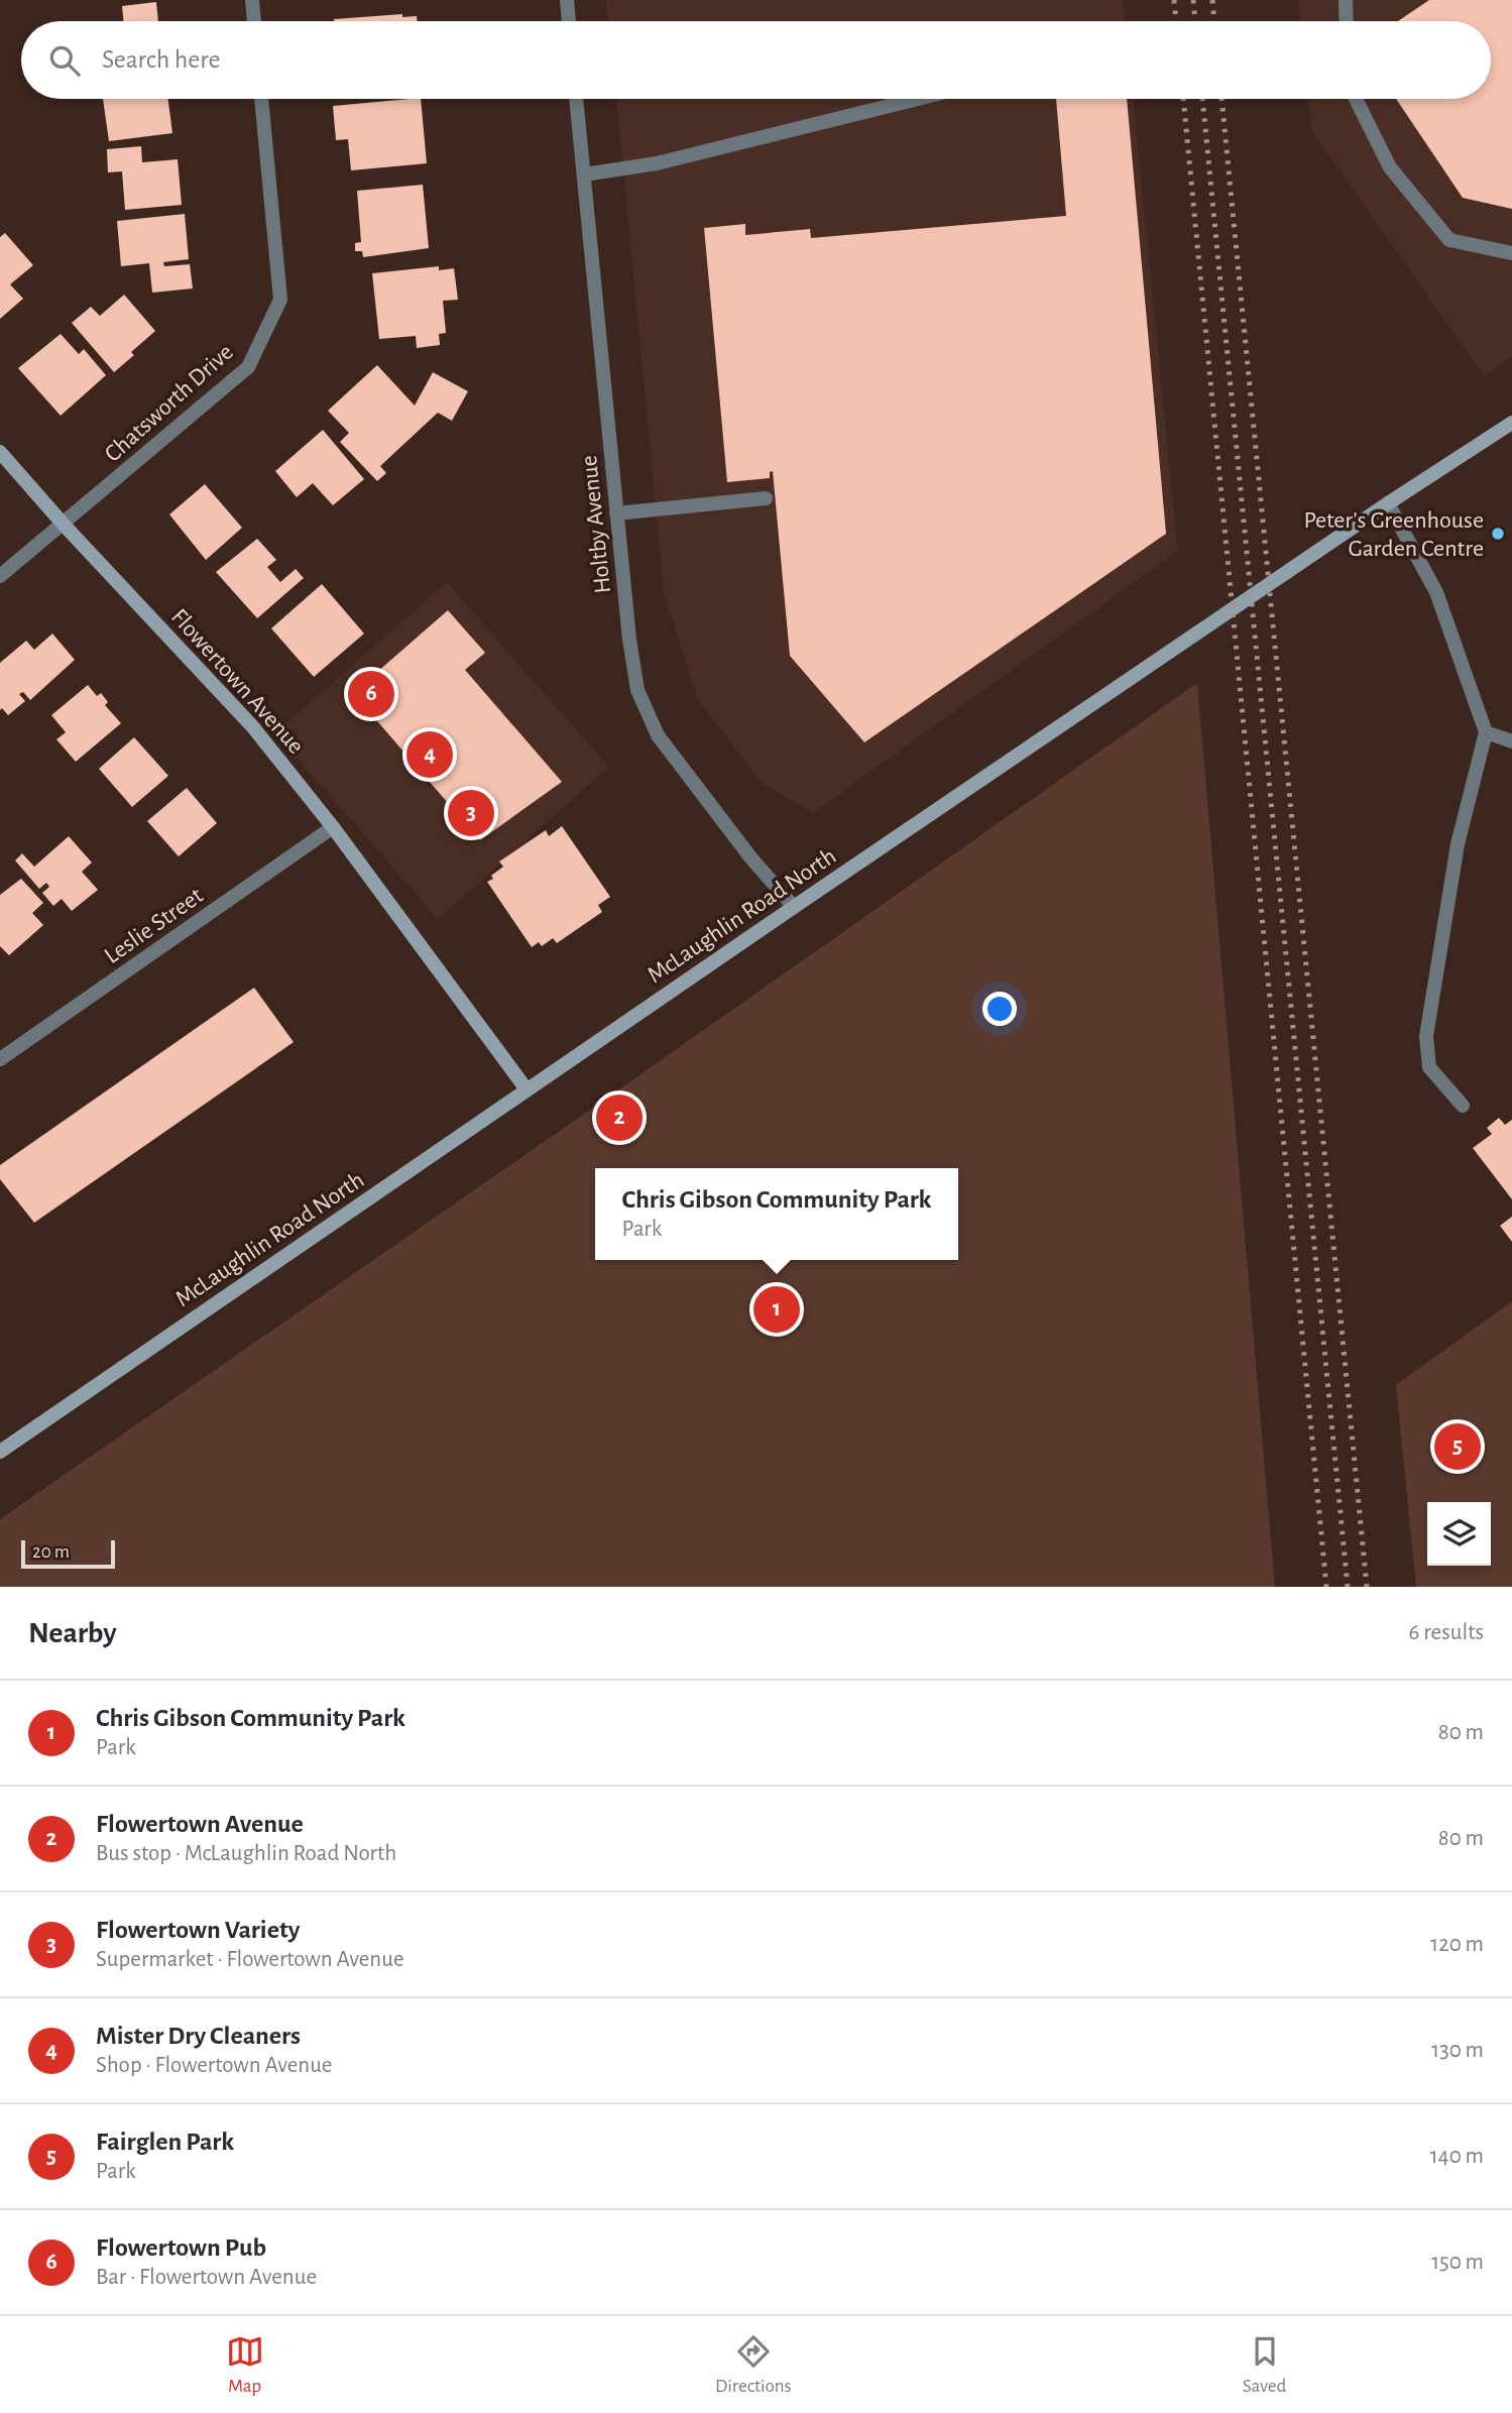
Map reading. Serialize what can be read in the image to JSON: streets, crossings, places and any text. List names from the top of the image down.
{
  "streets": {
    "main road": ["Flowertown Avenue", "McLaughlin Road North"],
    "street": ["Chatsworth Drive", "Holtby Avenue", "Leslie Street"]
  },
  "crossings": [
    ["Chatsworth Drive", "Flowertown Avenue"],
    ["Holtby Avenue", "McLaughlin Road North"],
    ["Flowertown Avenue", "McLaughlin Road North"],
    ["Flowertown Avenue", "Leslie Street"]
  ],
  "places": ["Peter's Greenhouse Garden Centre"],
  "scale_bar": "20 m",
  "page": {
    "search": "Search here",
    "pins": [
      "6",
      "4",
      "3",
      "2",
      "1",
      "5"
    ],
    "popup": ["Chris Gibson Community Park", "Park"],
    "scale": "20 m",
    "heading": ["Nearby", "6 results"],
    "list": [
      {
        "mark": "1",
        "name": "Chris Gibson Community Park",
        "note": "Park",
        "value": "80 m"
      },
      {
        "mark": "2",
        "name": "Flowertown Avenue",
        "note": "Bus stop · McLaughlin Road North",
        "value": "80 m"
      },
      {
        "mark": "3",
        "name": "Flowertown Variety",
        "note": "Supermarket · Flowertown Avenue",
        "value": "120 m"
      },
      {
        "mark": "4",
        "name": "Mister Dry Cleaners",
        "note": "Shop · Flowertown Avenue",
        "value": "130 m"
      },
      {
        "mark": "5",
        "name": "Fairglen Park",
        "note": "Park",
        "value": "140 m"
      },
      {
        "mark": "6",
        "name": "Flowertown Pub",
        "note": "Bar · Flowertown Avenue",
        "value": "150 m"
      }
    ],
    "nav": ["Map", "Directions", "Saved"]
  }
}
